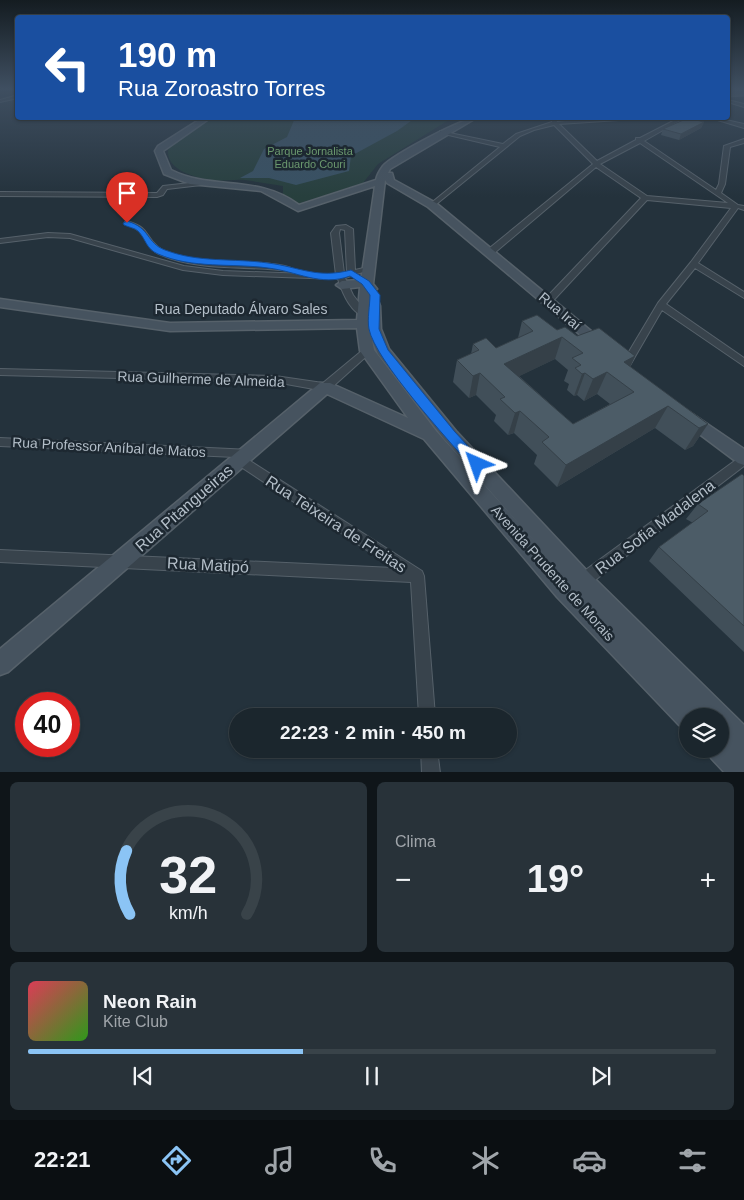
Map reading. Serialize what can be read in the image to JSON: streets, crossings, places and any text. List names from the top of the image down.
{
  "streets": {
    "street": [
      "Rua Deputado Álvaro Sales",
      "Rua Iraí",
      "Rua Guilherme de Almeida",
      "Rua Professor Aníbal de Matos",
      "Rua Pitangueiras",
      "Rua Teixeira de Freitas",
      "Rua Sofia Madalena",
      "Rua Matipó",
      "Avenida Prudente de Morais"
    ]
  },
  "crossings": [
    ["Rua Deputado Álvaro Sales", "Avenida Prudente de Morais"],
    ["Rua Iraí", "Avenida Prudente de Morais"],
    ["Rua Guilherme de Almeida", "Rua Pitangueiras"],
    ["Rua Guilherme de Almeida", "Avenida Prudente de Morais"],
    ["Rua Professor Aníbal de Matos", "Rua Pitangueiras"],
    ["Rua Professor Aníbal de Matos", "Rua Teixeira de Freitas"],
    ["Rua Pitangueiras", "Rua Teixeira de Freitas"],
    ["Rua Pitangueiras", "Rua Matipó"],
    ["Rua Pitangueiras", "Avenida Prudente de Morais"],
    ["Rua Teixeira de Freitas", "Rua Matipó"],
    ["Rua Sofia Madalena", "Avenida Prudente de Morais"]
  ],
  "parks": ["Parque Jornalista Eduardo Couri"],
  "page": {
    "turn": ["190 m", "Rua Zoroastro Torres"],
    "limit": "40",
    "trip": "22:23 · 2 min · 450 m",
    "tile": "Clima",
    "heat": ["−", "19°", "+"],
    "song": ["Neon Rain", "Kite Club"],
    "tabs": "22:21",
    "gauge": ["32", "km/h"]
  }
}
